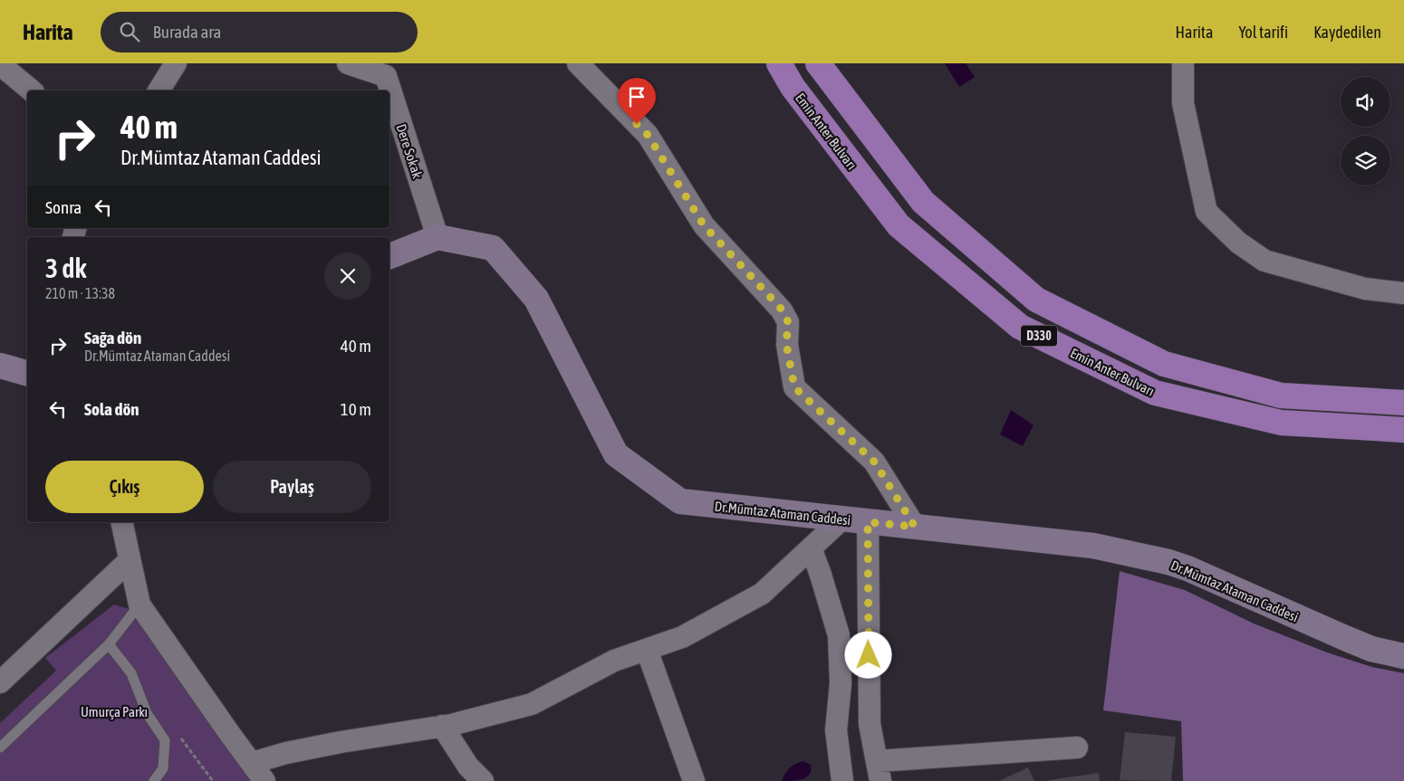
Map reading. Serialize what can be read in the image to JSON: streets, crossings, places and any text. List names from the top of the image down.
{
  "streets": {
    "highway": ["Emin Anter Bulvarı", "D330"],
    "street": ["Dere Sokak", "Dr.Mümtaz Ataman Caddesi"]
  },
  "crossings": [
    ["Dere Sokak", "Dr.Mümtaz Ataman Caddesi"]
  ],
  "parks": ["Umurça Parkı"],
  "page": {
    "header": "Harita",
    "search": "Burada ara",
    "nav": ["Harita", "Yol tarifi", "Kaydedilen"],
    "turn": ["40 m", "Dr.Mümtaz Ataman Caddesi"],
    "then": "Sonra",
    "heading": ["3 dk", "210 m · 13:38"],
    "list": [
      {
        "name": "Sağa dön",
        "note": "Dr.Mümtaz Ataman Caddesi",
        "value": "40 m"
      },
      {
        "name": "Sola dön",
        "value": "10 m"
      }
    ],
    "buttons": ["Çıkış", "Paylaş"]
  }
}
